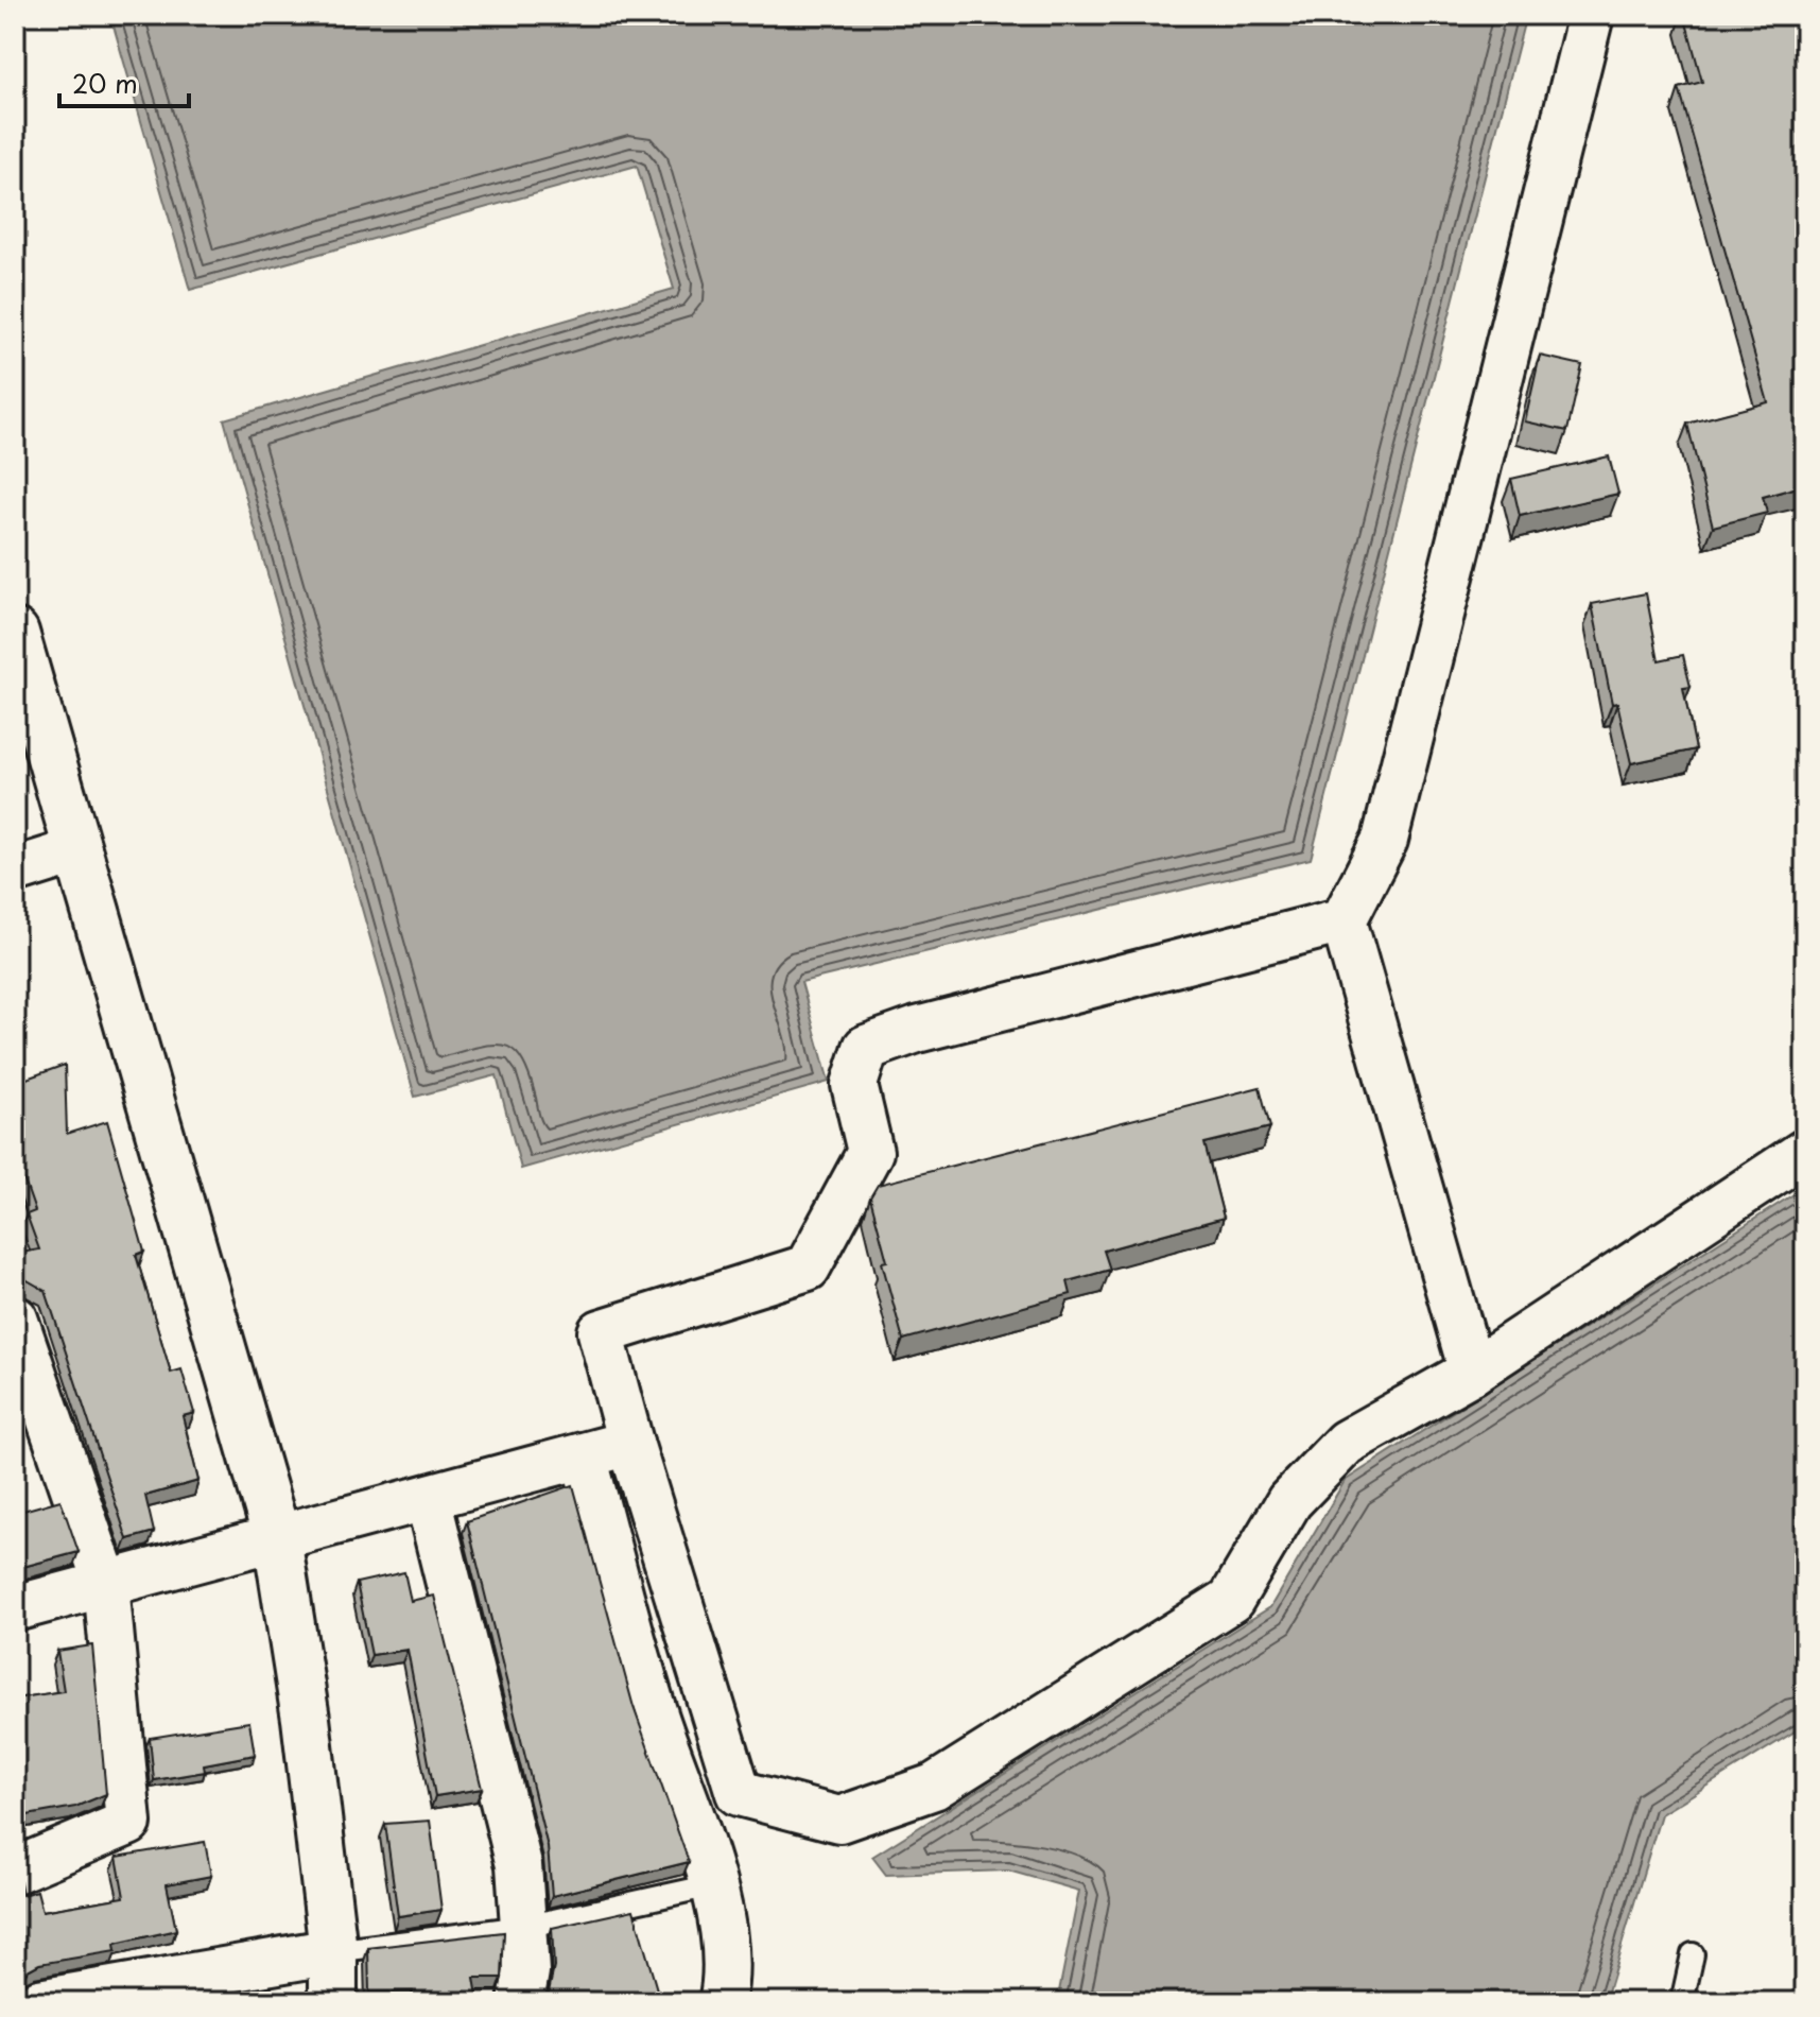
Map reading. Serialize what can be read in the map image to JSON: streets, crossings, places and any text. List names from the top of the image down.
{
  "scale_bar": "20 m"
}
